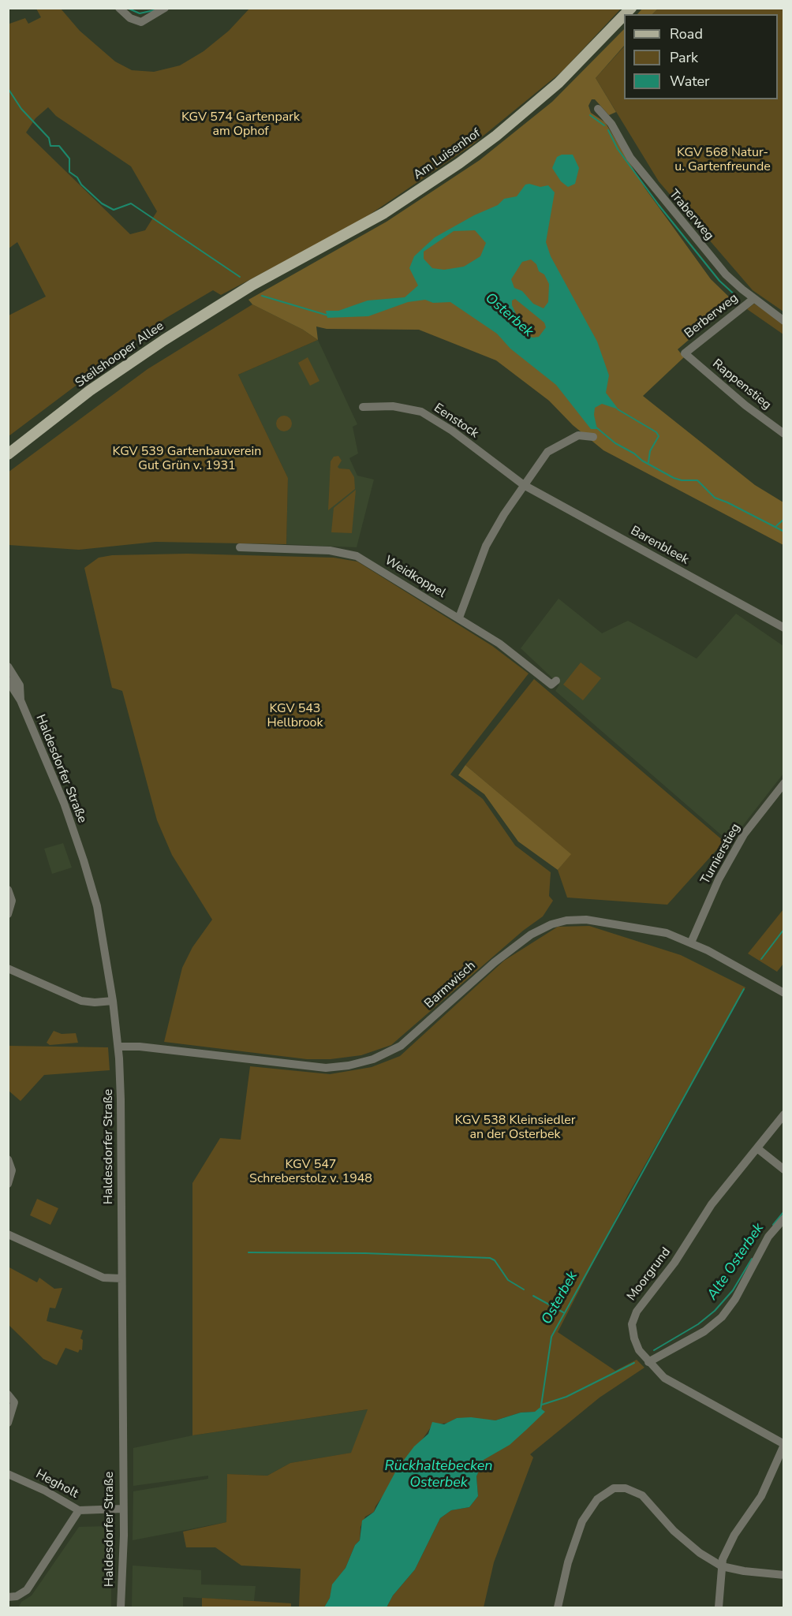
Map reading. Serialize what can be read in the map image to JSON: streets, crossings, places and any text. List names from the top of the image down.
{
  "streets": {
    "main road": ["Am Luisenhof", "Steilshooper Allee"],
    "street": [
      "Traberweg",
      "Berberweg",
      "Rappenstieg",
      "Eenstock",
      "Barenbleek",
      "Weidkoppel",
      "Haldesdorfer Straße",
      "Turnierstieg",
      "Barmwisch",
      "Moorgrund",
      "Hegholt"
    ]
  },
  "crossings": [
    ["Am Luisenhof", "Steilshooper Allee"],
    ["Traberweg", "Berberweg"],
    ["Berberweg", "Rappenstieg"],
    ["Eenstock", "Barenbleek"],
    ["Haldesdorfer Straße", "Barmwisch"],
    ["Haldesdorfer Straße", "Hegholt"],
    ["Turnierstieg", "Barmwisch"]
  ],
  "water": ["Osterbek", "Alte Osterbek", "Rückhaltebecken Osterbek"],
  "parks": [
    "KGV 574 Gartenpark am Ophof",
    "KGV 568 Natur- u. Gartenfreunde",
    "KGV 539 Gartenbauverein Gut Grün v. 1931",
    "KGV 543 Hellbrook",
    "KGV 538 Kleinsiedler an der Osterbek",
    "KGV 547 Schreberstolz v. 1948"
  ],
  "legend": ["Road", "Park", "Water"]
}
